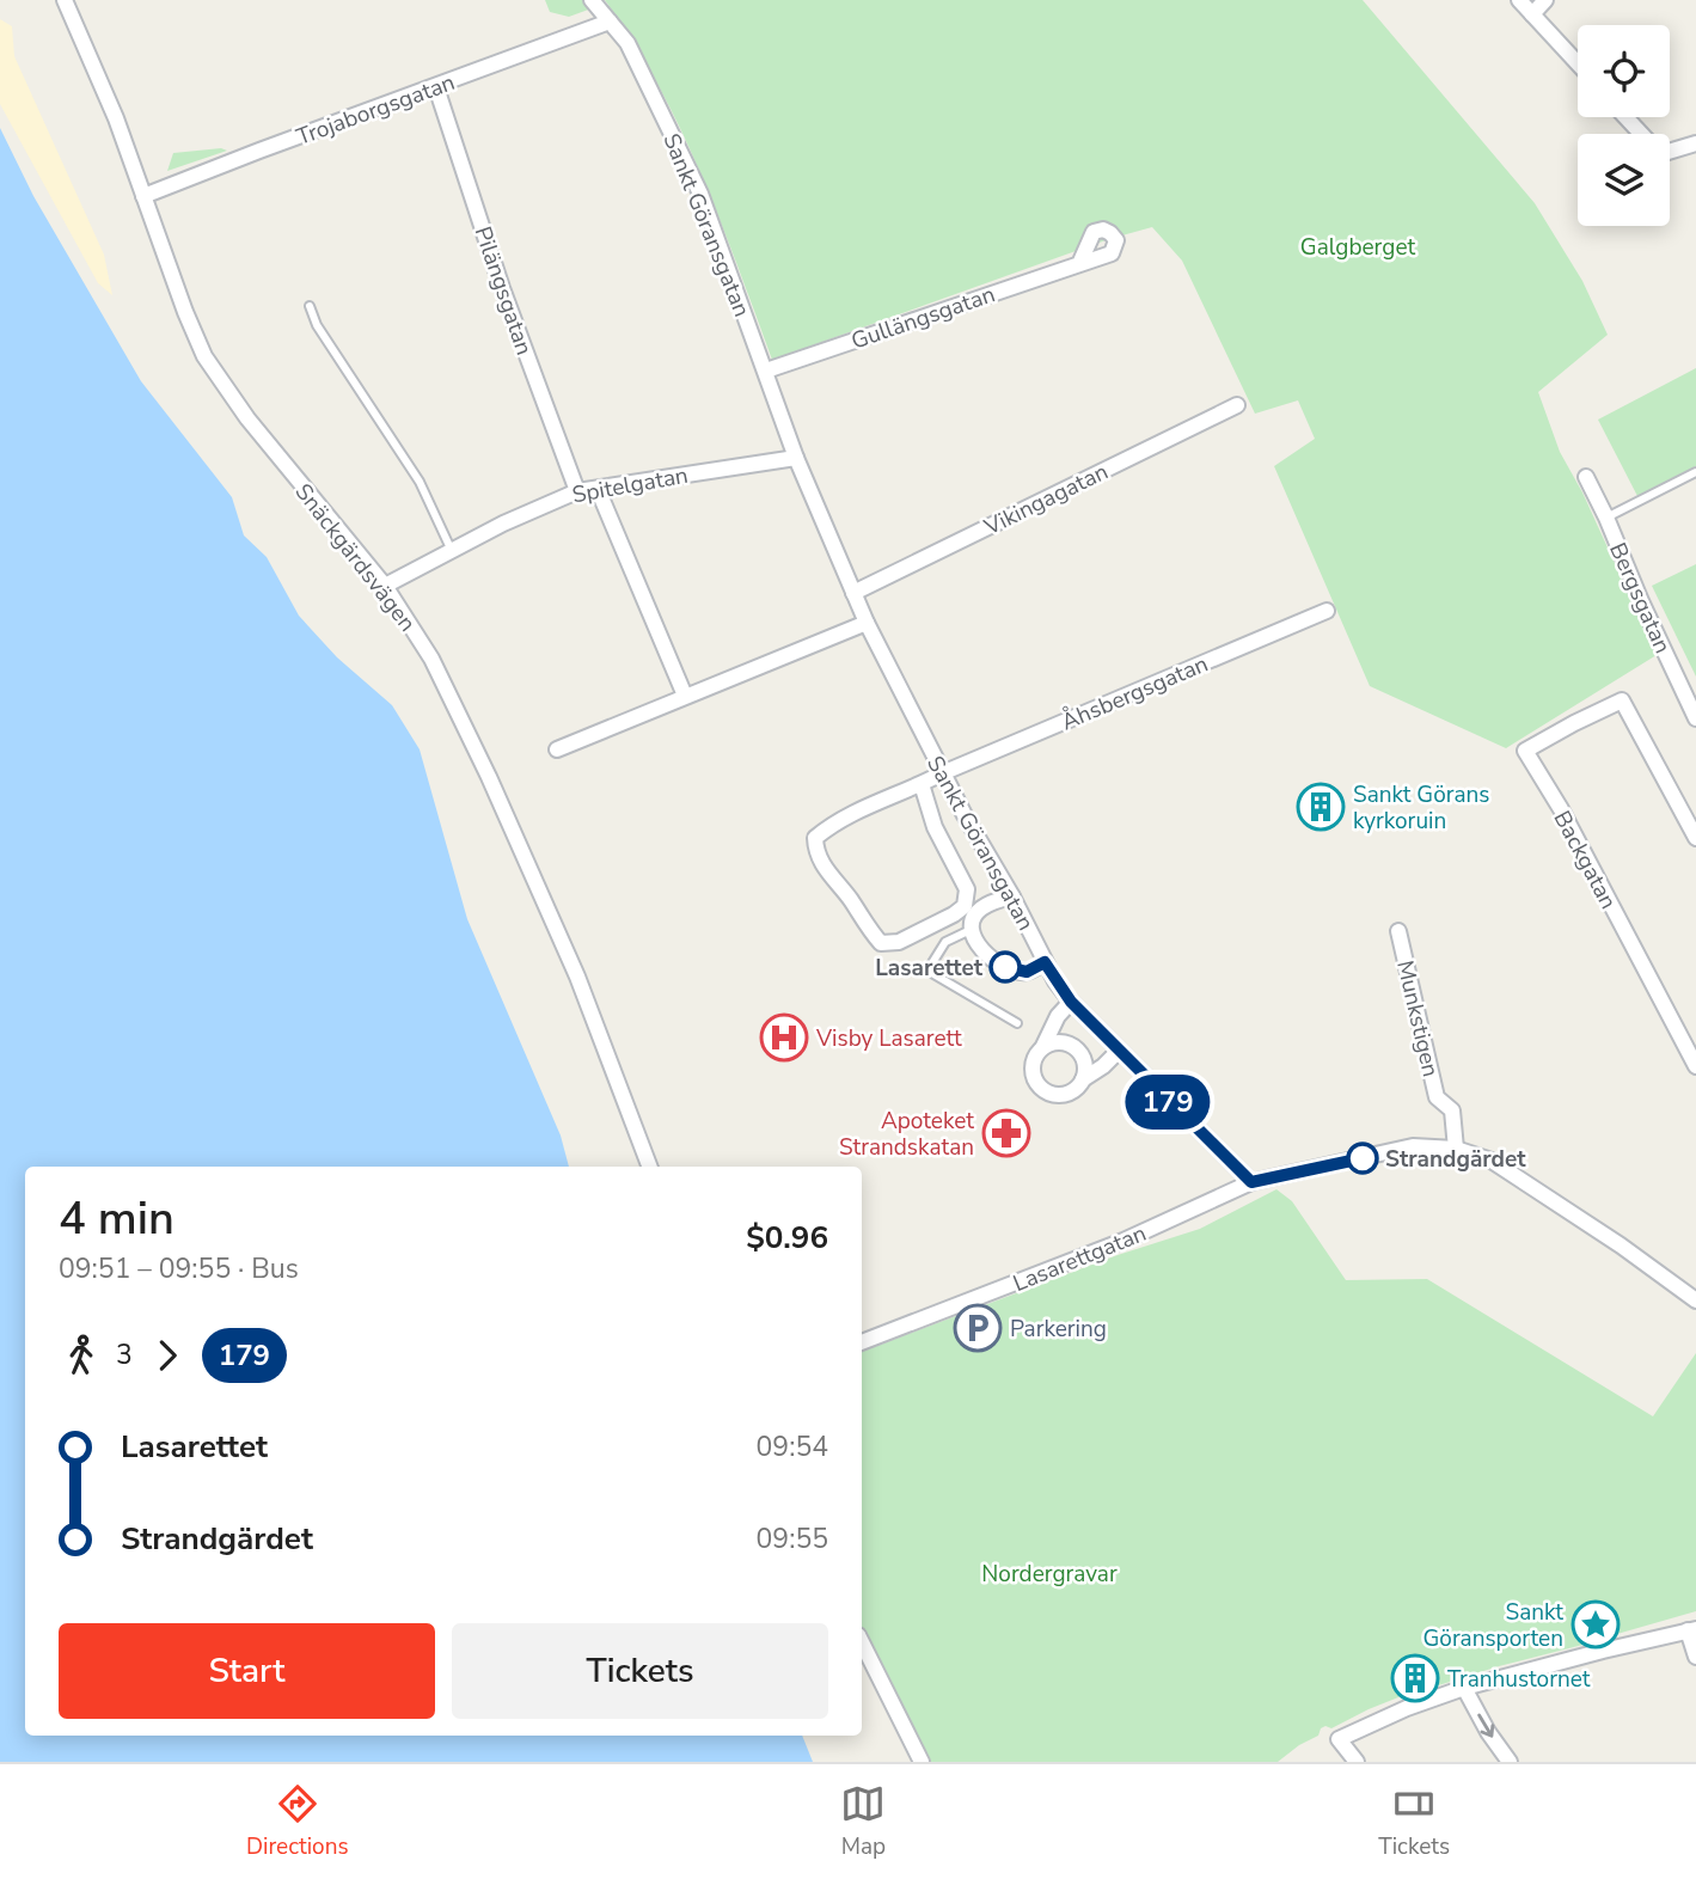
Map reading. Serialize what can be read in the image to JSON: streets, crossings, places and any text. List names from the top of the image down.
{
  "streets": {
    "street": [
      "Trojaborgsgatan",
      "Sankt Göransgatan",
      "Pilängsgatan",
      "Gullängsgatan",
      "Spitelgatan",
      "Vikingagatan",
      "Snäckgärdsvägen",
      "Bergsgatan",
      "Åhsbergsgatan",
      "Backgatan",
      "Munkstigen",
      "Lasarettgatan"
    ]
  },
  "crossings": [
    ["Trojaborgsgatan", "Sankt Göransgatan"],
    ["Trojaborgsgatan", "Pilängsgatan"],
    ["Trojaborgsgatan", "Snäckgärdsvägen"],
    ["Sankt Göransgatan", "Gullängsgatan"],
    ["Sankt Göransgatan", "Spitelgatan"],
    ["Sankt Göransgatan", "Vikingagatan"],
    ["Sankt Göransgatan", "Åhsbergsgatan"],
    ["Sankt Göransgatan", "Lasarettgatan"],
    ["Pilängsgatan", "Spitelgatan"],
    ["Spitelgatan", "Snäckgärdsvägen"]
  ],
  "parks": ["Galgberget", "Nordergravar"],
  "places": {
    "building": ["Sankt Görans kyrkoruin", "Tranhustornet"],
    "other": ["Lasarettet", "Strandgärdet"],
    "hospital": ["Visby Lasarett"],
    "pharmacy": ["Apoteket Strandskatan"],
    "parking": ["Parkering"],
    "place": ["Sankt Göransporten"]
  },
  "lines": ["bus line 179"],
  "page": {
    "on_map": "179",
    "heading": ["4 min", "09:51 – 09:55 · Bus", "$0.96"],
    "legs": ["3", "179"],
    "list": [
      {
        "name": "Lasarettet",
        "value": "09:54"
      },
      {
        "name": "Strandgärdet",
        "value": "09:55"
      }
    ],
    "buttons": ["Start", "Tickets"],
    "tabs": ["Directions", "Map", "Tickets"]
  }
}
